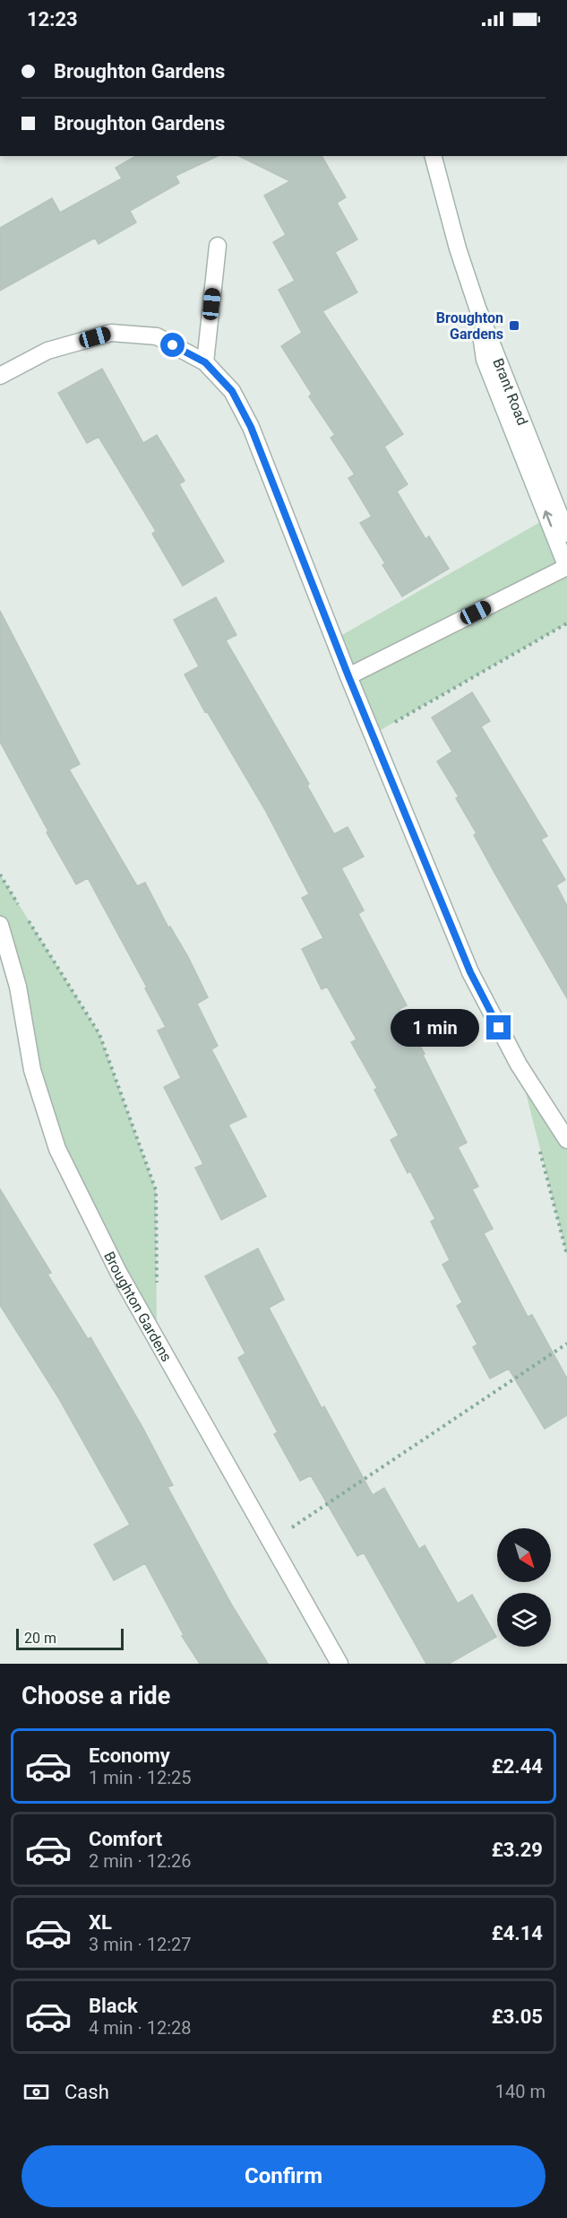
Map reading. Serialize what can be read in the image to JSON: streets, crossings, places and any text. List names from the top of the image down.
{
  "streets": {
    "street": ["Brant Road", "Broughton Gardens"]
  },
  "places": {
    "transit": ["Broughton Gardens"]
  },
  "scale_bar": "20 m",
  "north": "bottom right",
  "page": {
    "status": "12:23",
    "banner": ["Broughton Gardens", "Broughton Gardens"],
    "bubble": "1 min",
    "scale": "20 m",
    "heading": "Choose a ride",
    "list": [
      {
        "name": "Economy",
        "note": "1 min · 12:25",
        "value": "£2.44"
      },
      {
        "name": "Comfort",
        "note": "2 min · 12:26",
        "value": "£3.29"
      },
      {
        "name": "XL",
        "note": "3 min · 12:27",
        "value": "£4.14"
      },
      {
        "name": "Black",
        "note": "4 min · 12:28",
        "value": "£3.05"
      }
    ],
    "pay": ["Cash", "140 m"],
    "buttons": "Confirm"
  }
}
